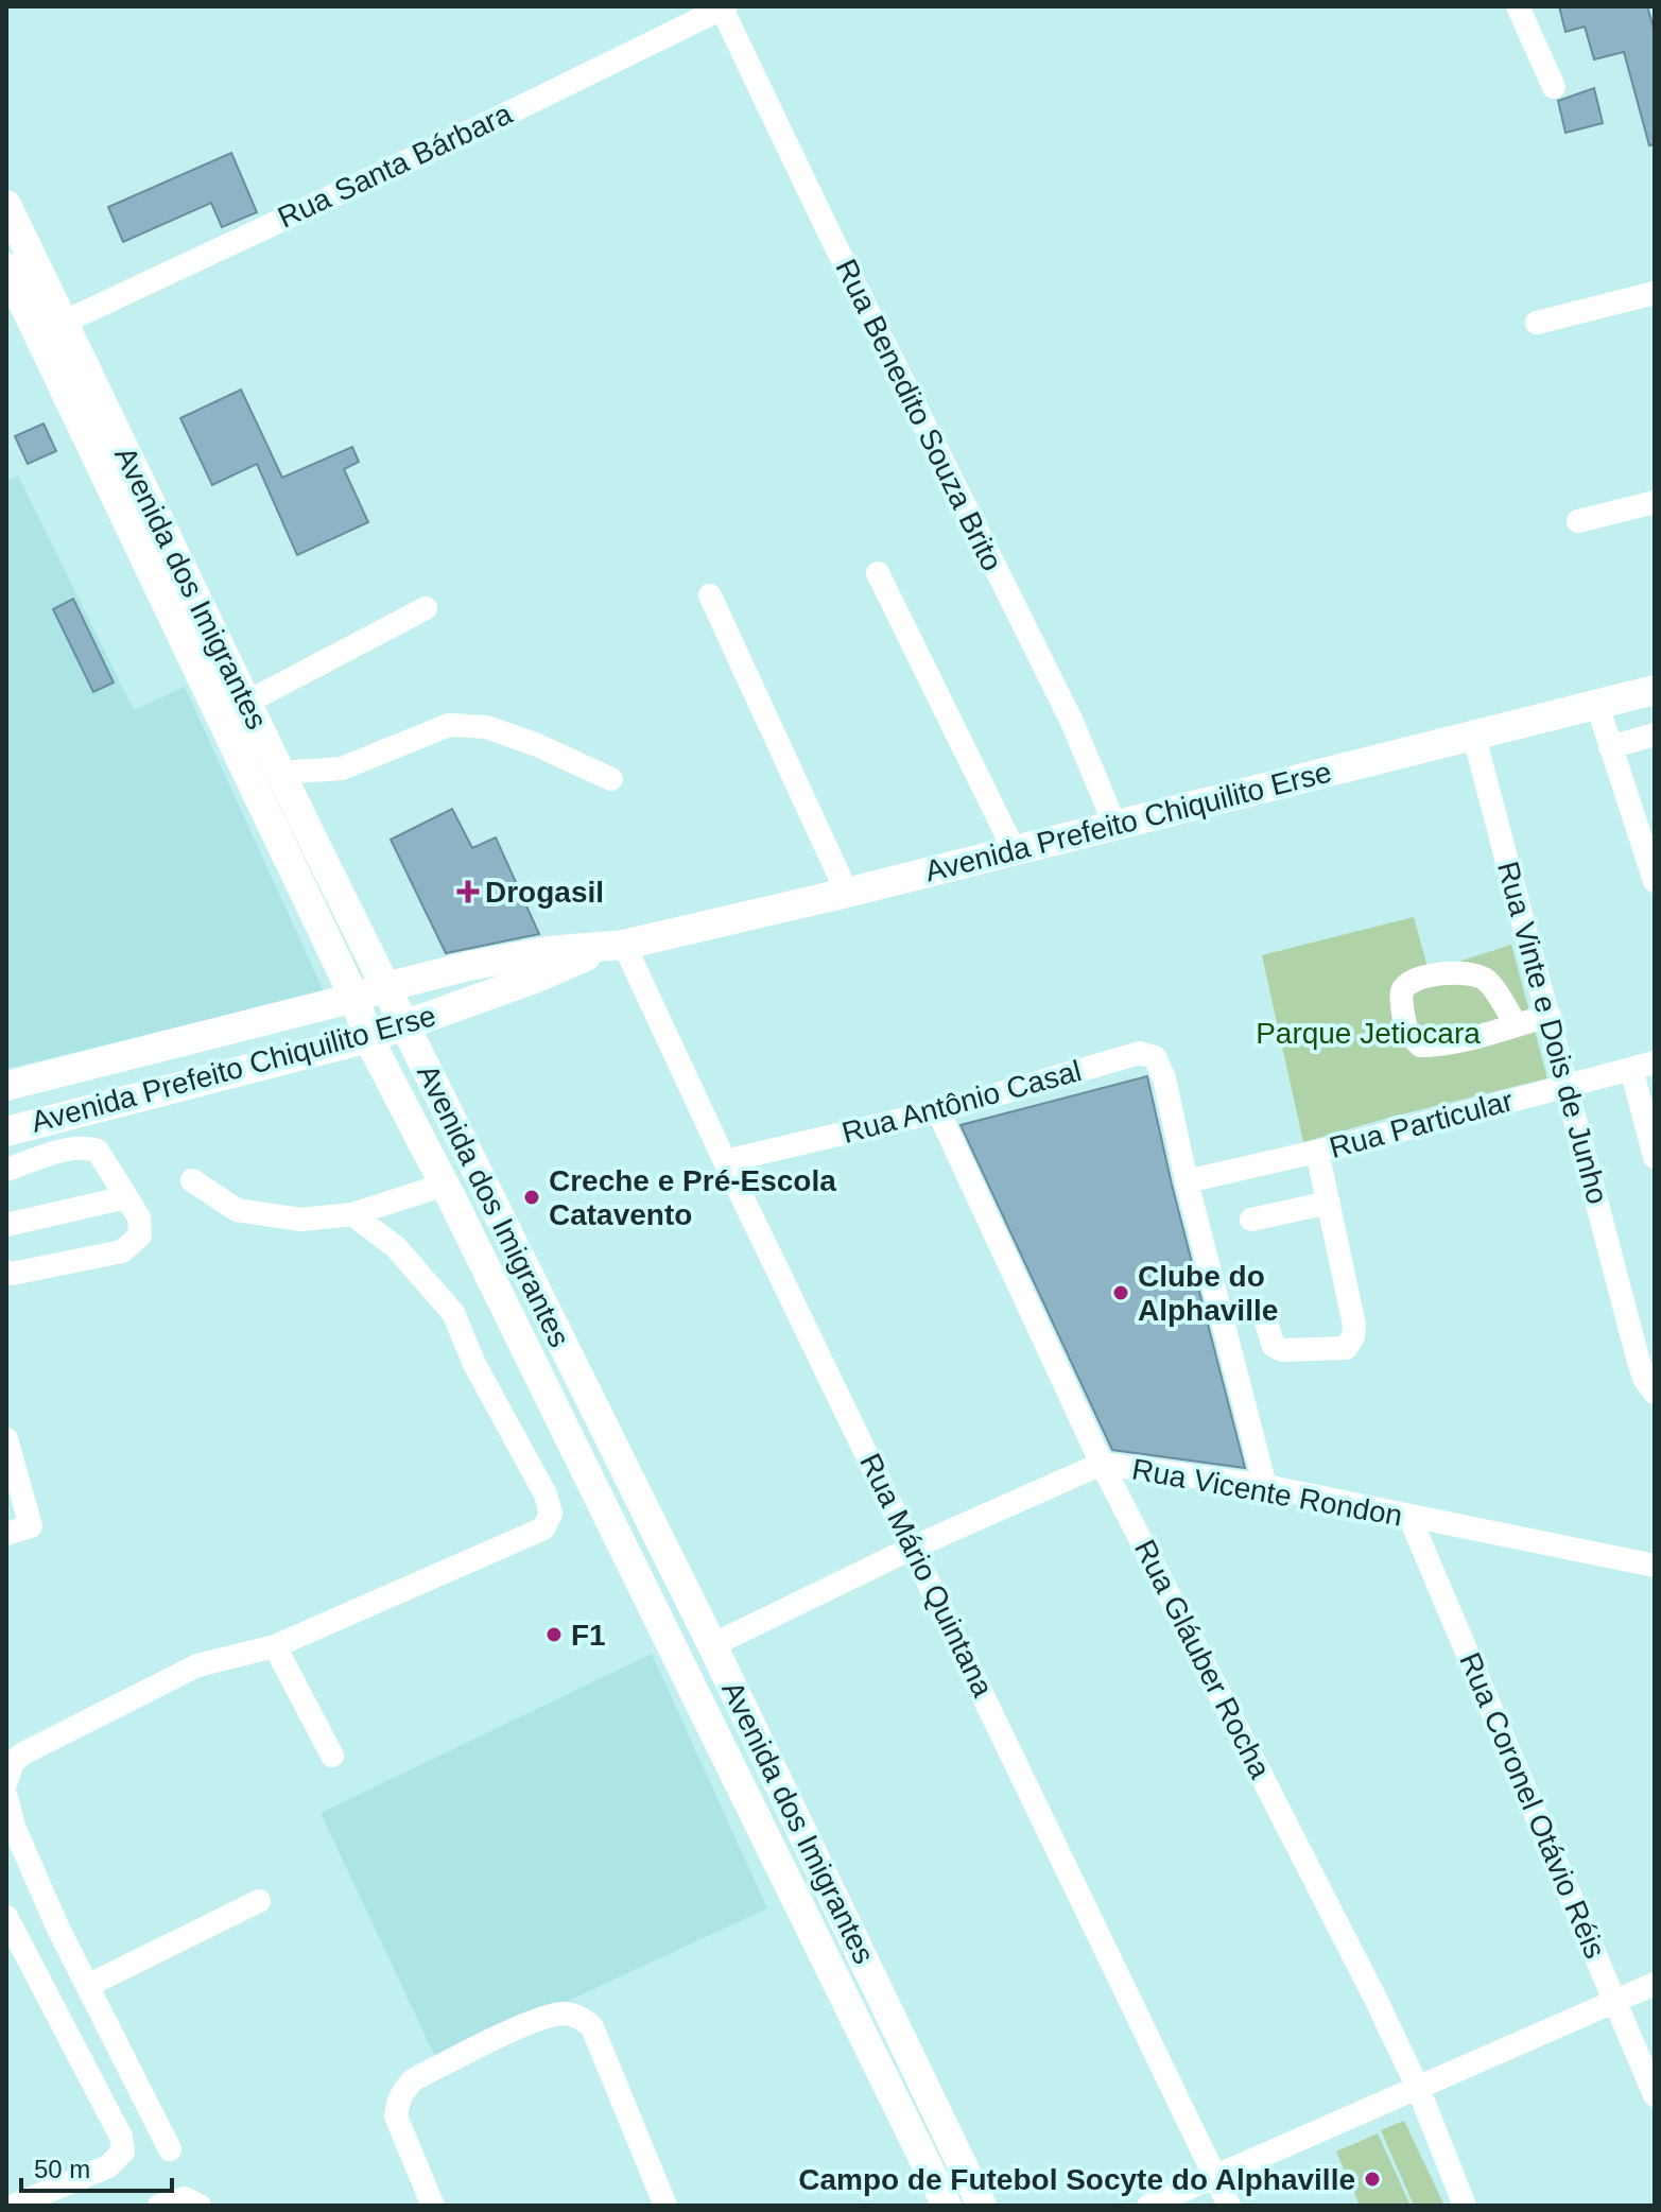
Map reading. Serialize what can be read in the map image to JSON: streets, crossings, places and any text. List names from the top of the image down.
{
  "streets": {
    "main road": ["Avenida dos Imigrantes", "Avenida Prefeito Chiquilito Erse"],
    "street": [
      "Rua Santa Bárbara",
      "Rua Benedito Souza Brito",
      "Rua Vinte e Dois de Junho",
      "Rua Antônio Casal",
      "Rua Particular",
      "Rua Vicente Rondon",
      "Rua Mário Quintana",
      "Rua Gláuber Rocha",
      "Rua Coronel Otávio Réis"
    ]
  },
  "crossings": [
    ["Rua Santa Bárbara", "Rua Benedito Souza Brito"],
    ["Rua Santa Bárbara", "Avenida dos Imigrantes"],
    ["Rua Benedito Souza Brito", "Avenida Prefeito Chiquilito Erse"],
    ["Avenida dos Imigrantes", "Avenida Prefeito Chiquilito Erse"],
    ["Avenida dos Imigrantes", "Rua Vicente Rondon"],
    ["Avenida Prefeito Chiquilito Erse", "Rua Vinte e Dois de Junho"],
    ["Avenida Prefeito Chiquilito Erse", "Rua Mário Quintana"],
    ["Rua Vinte e Dois de Junho", "Rua Particular"],
    ["Rua Antônio Casal", "Rua Particular"],
    ["Rua Antônio Casal", "Rua Mário Quintana"],
    ["Rua Antônio Casal", "Rua Gláuber Rocha"],
    ["Rua Vicente Rondon", "Rua Mário Quintana"],
    ["Rua Vicente Rondon", "Rua Gláuber Rocha"],
    ["Rua Vicente Rondon", "Rua Coronel Otávio Réis"]
  ],
  "parks": ["Parque Jetiocara"],
  "places": {
    "health": ["Drogasil"],
    "other": [
      "Creche e Pré-Escola Catavento",
      "Clube do Alphaville",
      "F1",
      "Campo de Futebol Socyte do Alphaville"
    ]
  },
  "scale_bar": "50 m"
}
